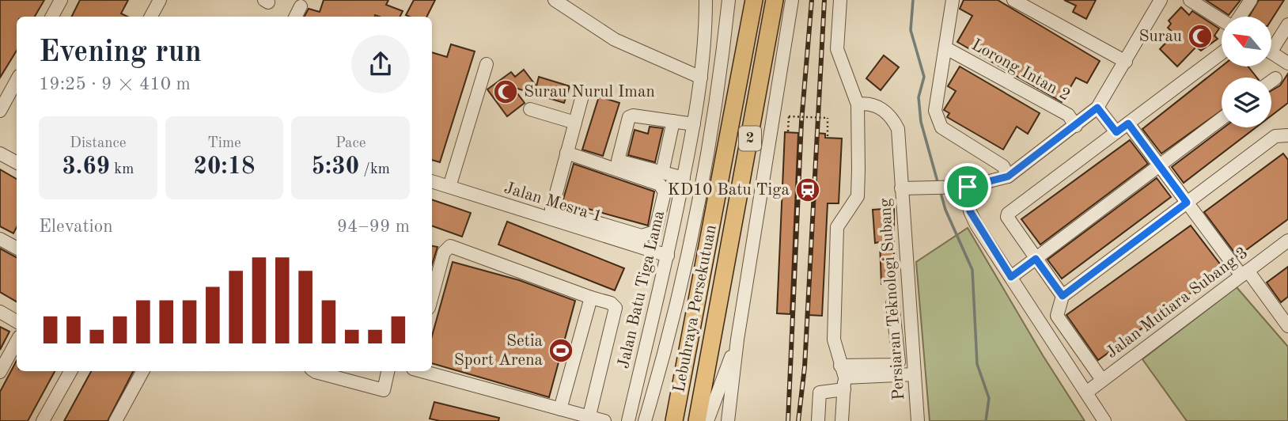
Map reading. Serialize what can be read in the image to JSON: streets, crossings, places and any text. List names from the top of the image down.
{
  "streets": {
    "highway": ["2", "Lebuhraya Persekutuan"],
    "street": [
      "Lorong Intan 2",
      "Jalan Mesra 1",
      "Jalan Batu Tiga Lama",
      "Persiaran Teknologi Subang",
      "Jalan Mutiara Subang 3"
    ]
  },
  "crossings": [
    ["Lorong Intan 2", "Persiaran Teknologi Subang"],
    ["Jalan Mesra 1", "Jalan Batu Tiga Lama"]
  ],
  "places": {
    "mosque": ["Surau", "Surau Nurul Iman"],
    "station": ["KD10 Batu Tiga"],
    "sports": ["Setia Sport Arena"]
  },
  "north": "top left",
  "page": {
    "heading": ["Evening run", "19:25 · 9 × 410 m"],
    "stats": [
      ["Distance", "3.69 km"],
      ["Time", "20:18"],
      ["Pace", "5:30 /km"]
    ],
    "chart": ["Elevation", "94–99 m"]
  }
}
